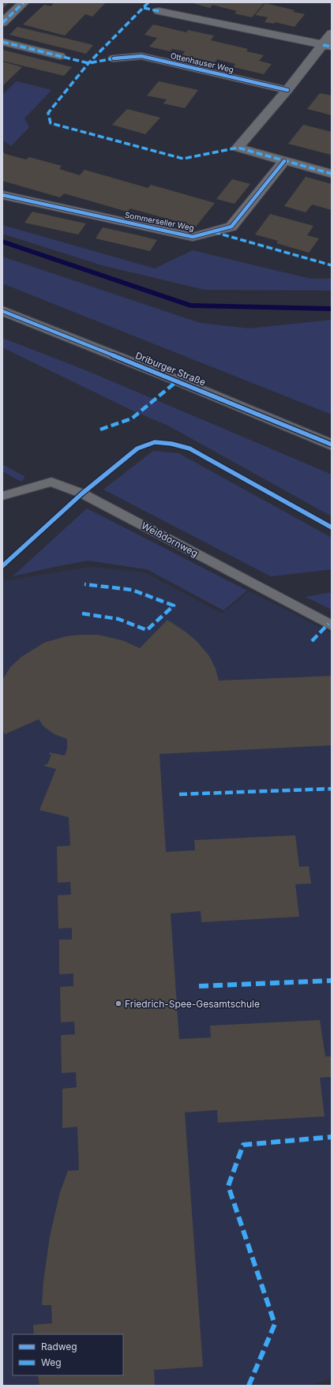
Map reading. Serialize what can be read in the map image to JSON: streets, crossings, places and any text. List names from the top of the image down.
{
  "streets": {
    "main road": ["Driburger Straße"],
    "street": ["Ottenhauser Weg", "Sommerseller Weg"],
    "lane": ["Weißdornweg"]
  },
  "places": ["Friedrich-Spee-Gesamtschule"],
  "legend": ["Radweg", "Weg"]
}
